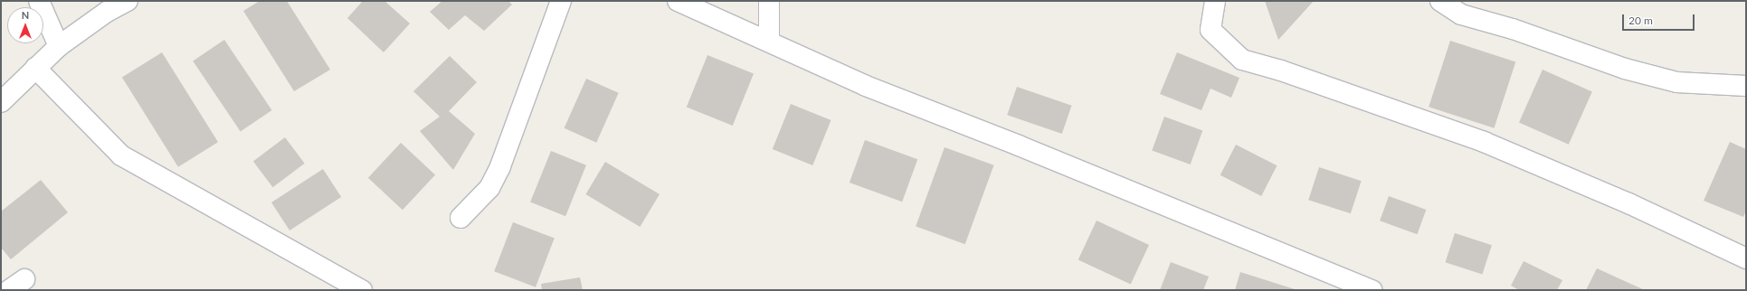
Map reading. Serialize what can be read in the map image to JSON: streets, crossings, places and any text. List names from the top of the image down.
{
  "scale_bar": "20 m",
  "north": "top"
}
